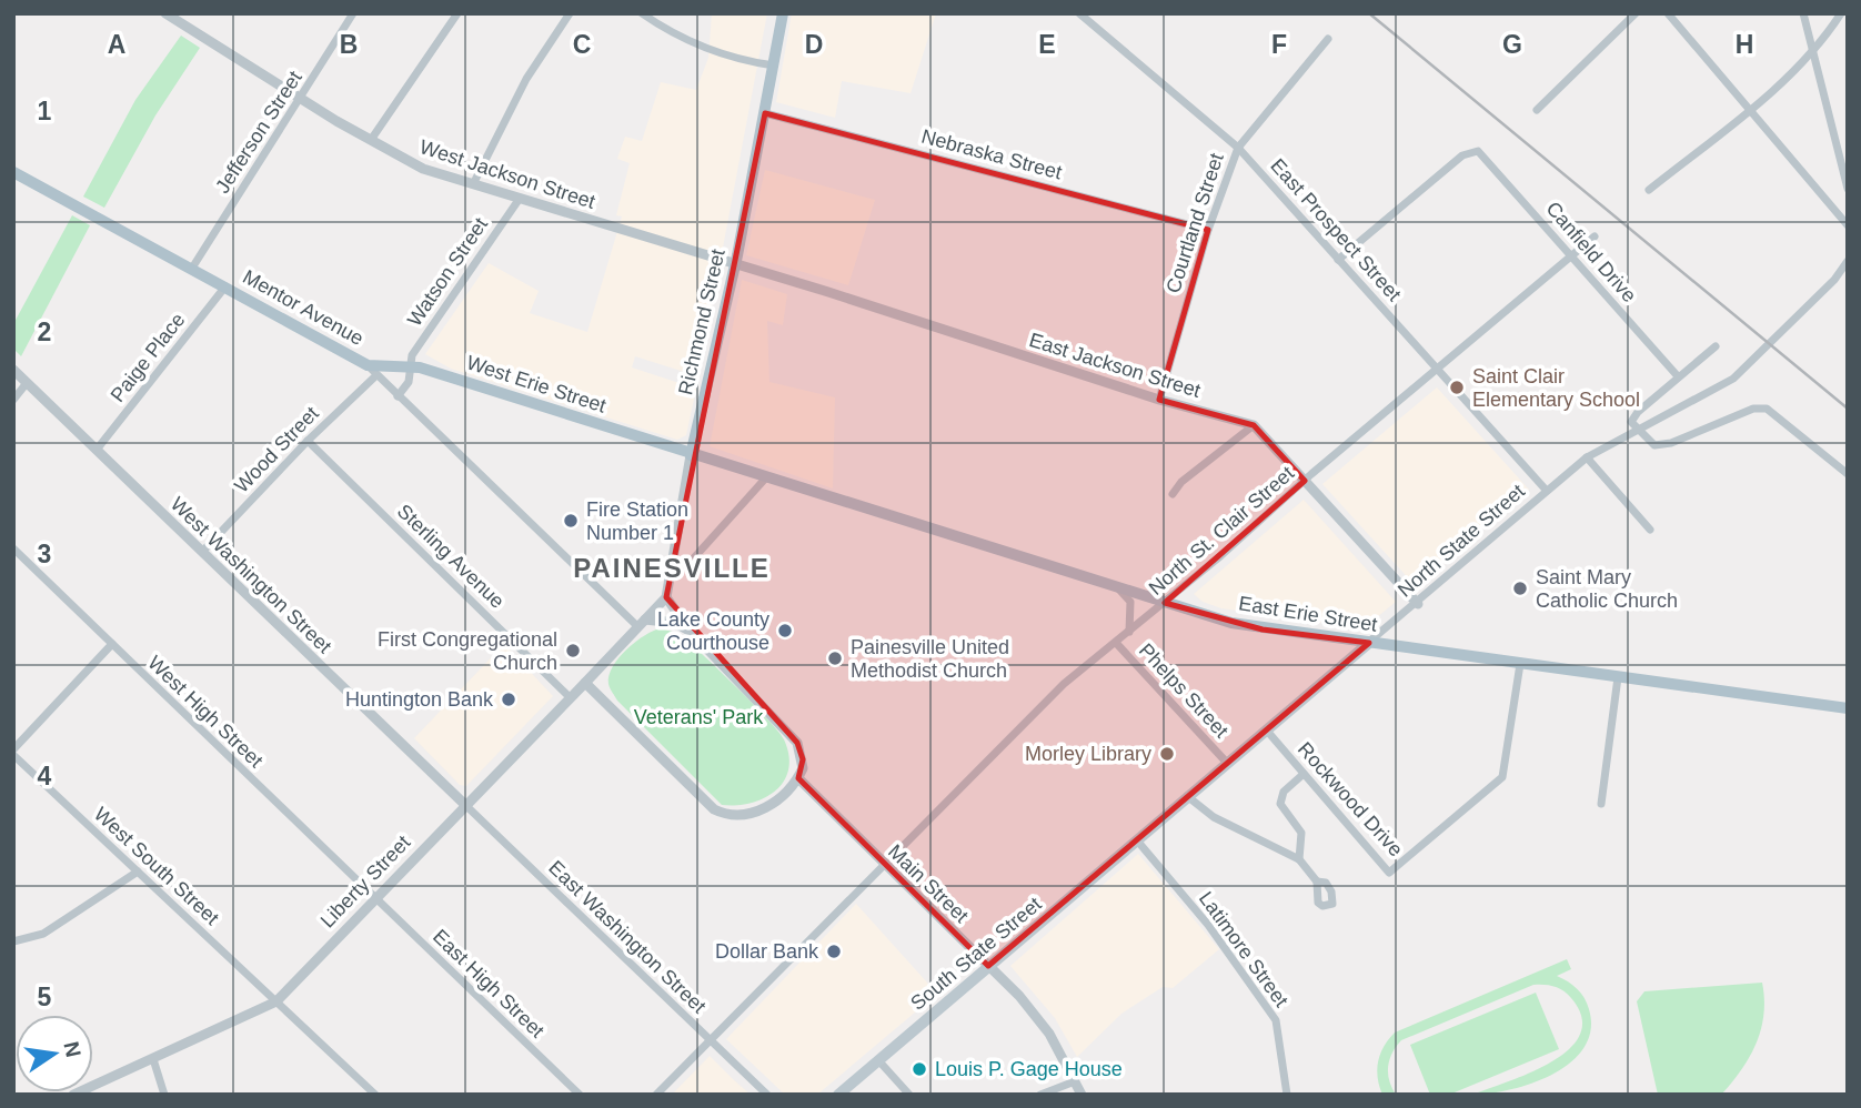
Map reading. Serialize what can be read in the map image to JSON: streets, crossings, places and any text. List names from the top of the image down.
{
  "streets": {
    "main road": [
      "Mentor Avenue",
      "Richmond Street",
      "West Erie Street",
      "North State Street",
      "East Erie Street",
      "South State Street"
    ],
    "street": [
      "Jefferson Street",
      "Nebraska Street",
      "West Jackson Street",
      "Courtland Street",
      "East Prospect Street",
      "Canfield Drive",
      "Watson Street",
      "Paige Place",
      "East Jackson Street",
      "Wood Street",
      "North St. Clair Street",
      "Sterling Avenue",
      "West Washington Street",
      "Phelps Street",
      "West High Street",
      "Rockwood Drive",
      "West South Street",
      "Liberty Street",
      "Main Street",
      "East Washington Street",
      "Latimore Street",
      "East High Street"
    ]
  },
  "crossings": [
    ["Jefferson Street", "West Jackson Street"],
    ["Jefferson Street", "Mentor Avenue"],
    ["Nebraska Street", "Courtland Street"],
    ["Nebraska Street", "Richmond Street"],
    ["West Jackson Street", "Watson Street"],
    ["West Jackson Street", "Richmond Street"],
    ["West Jackson Street", "East Jackson Street"],
    ["Courtland Street", "East Prospect Street"],
    ["Courtland Street", "East Jackson Street"],
    ["East Prospect Street", "Canfield Drive"],
    ["East Prospect Street", "North St. Clair Street"],
    ["East Prospect Street", "North State Street"],
    ["Canfield Drive", "North St. Clair Street"],
    ["Watson Street", "Mentor Avenue"],
    ["Watson Street", "West Erie Street"],
    ["Mentor Avenue", "Paige Place"],
    ["Mentor Avenue", "West Erie Street"],
    ["Mentor Avenue", "Wood Street"],
    ["Mentor Avenue", "Liberty Street"],
    ["Richmond Street", "East Jackson Street"],
    ["Richmond Street", "West Erie Street"],
    ["Richmond Street", "East Erie Street"],
    ["Paige Place", "West Washington Street"],
    ["West Erie Street", "Wood Street"],
    ["West Erie Street", "East Erie Street"],
    ["Wood Street", "Sterling Avenue"],
    ["Wood Street", "West Washington Street"],
    ["North St. Clair Street", "East Erie Street"],
    ["North St. Clair Street", "Phelps Street"],
    ["North St. Clair Street", "Main Street"],
    ["North St. Clair Street", "East Washington Street"],
    ["North State Street", "East Erie Street"],
    ["North State Street", "Phelps Street"],
    ["North State Street", "Rockwood Drive"],
    ["North State Street", "Latimore Street"],
    ["North State Street", "South State Street"],
    ["Sterling Avenue", "Liberty Street"],
    ["West Washington Street", "Liberty Street"],
    ["West Washington Street", "East Washington Street"],
    ["East Erie Street", "Rockwood Drive"],
    ["West High Street", "Liberty Street"],
    ["West High Street", "East High Street"],
    ["West South Street", "Liberty Street"],
    ["Liberty Street", "East Washington Street"],
    ["Liberty Street", "East High Street"],
    ["Main Street", "South State Street"],
    ["Latimore Street", "South State Street"]
  ],
  "districts": ["PAINESVILLE"],
  "parks": ["Veterans' Park"],
  "places": [
    "Saint Clair Elementary School",
    "Fire Station Number 1",
    "Saint Mary Catholic Church",
    "Lake County Courthouse",
    "First Congregational Church",
    "Painesville United Methodist Church",
    "Huntington Bank",
    "Morley Library",
    "Dollar Bank",
    "Louis P. Gage House"
  ],
  "north": "right",
  "grid": {
    "columns": [
      "A",
      "B",
      "C",
      "D",
      "E",
      "F",
      "G",
      "H"
    ],
    "rows": [
      "1",
      "2",
      "3",
      "4",
      "5"
    ]
  }
}
